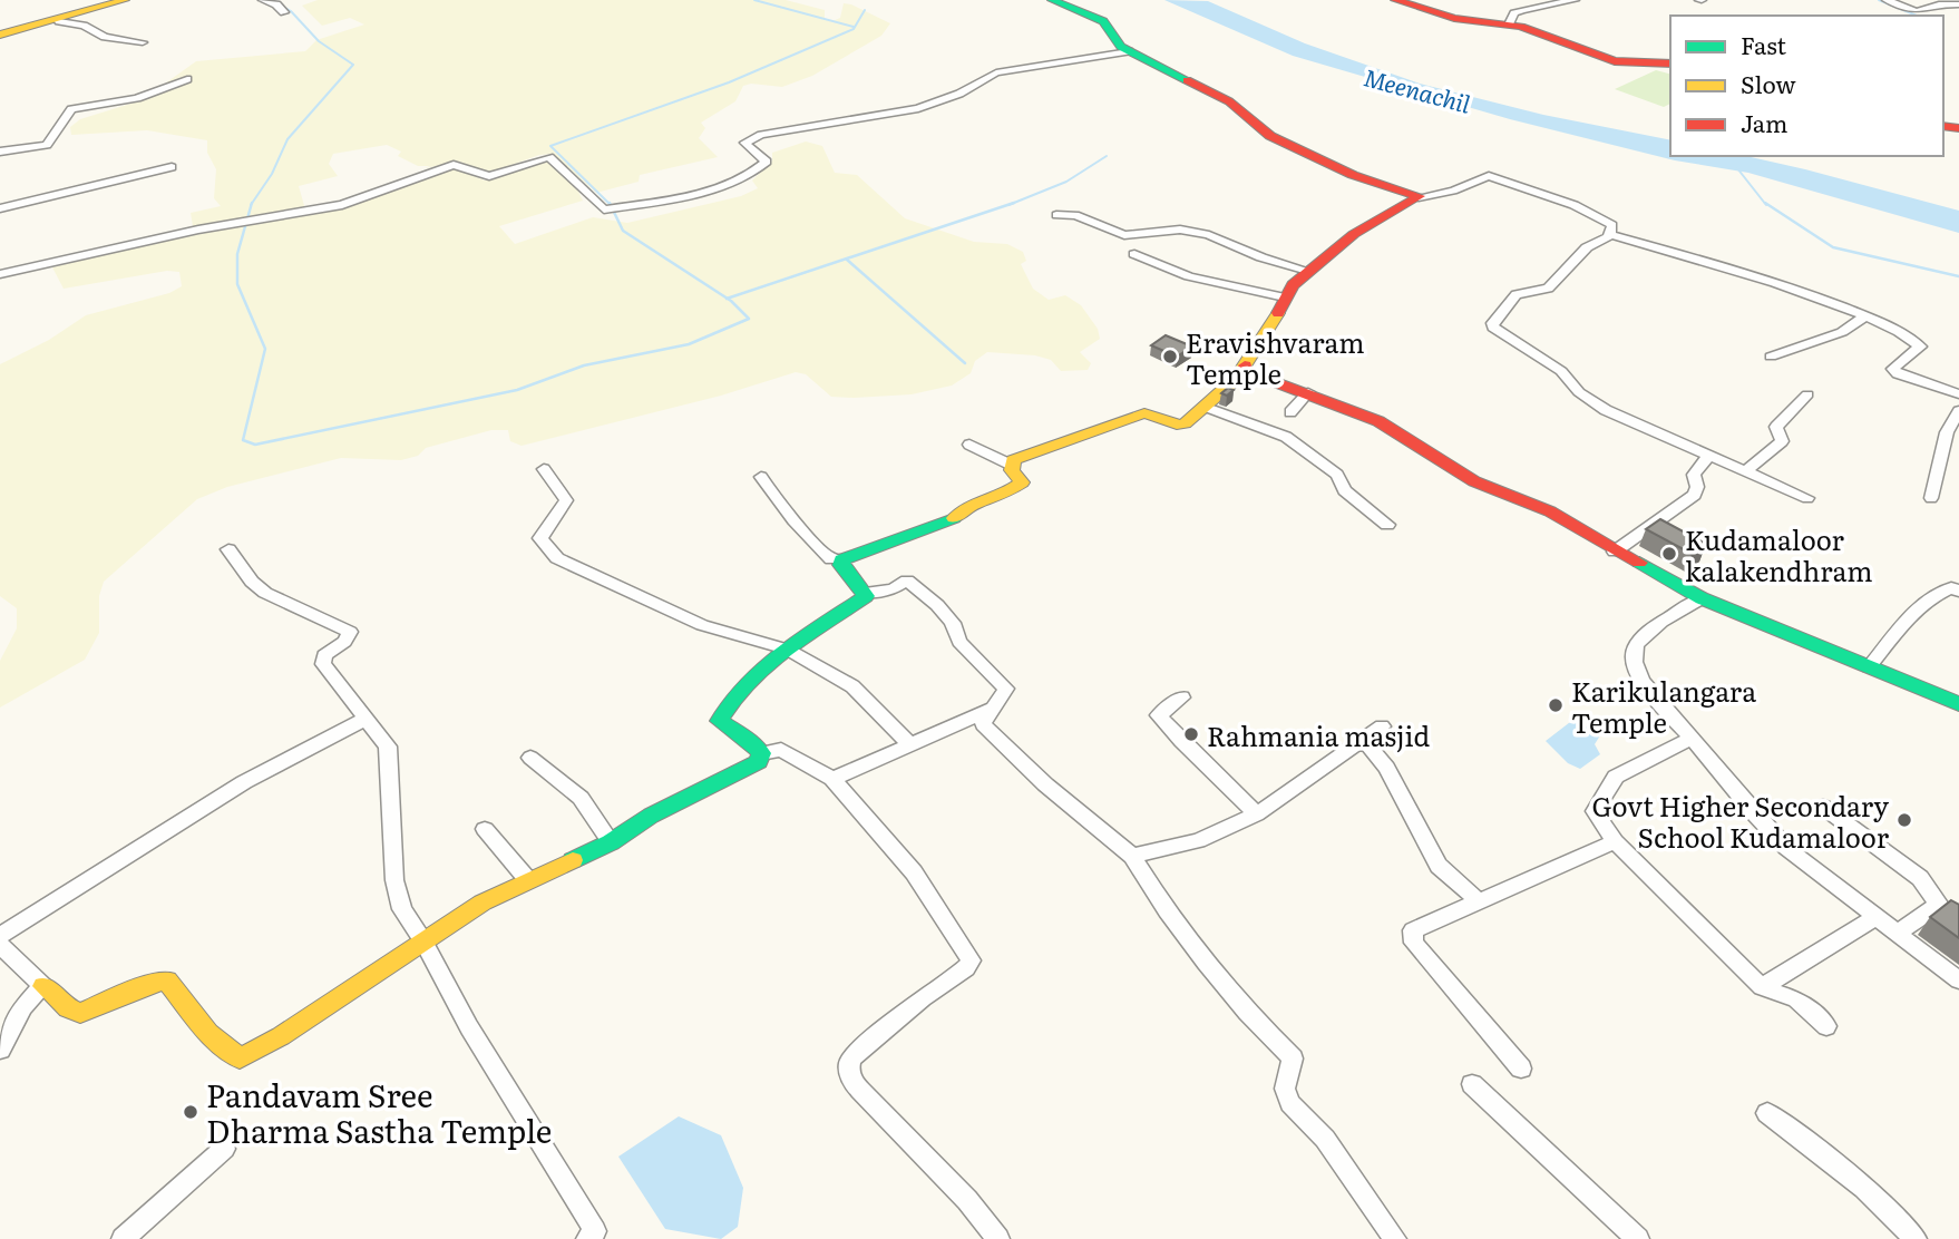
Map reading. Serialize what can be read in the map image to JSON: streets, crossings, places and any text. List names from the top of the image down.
{
  "water": ["Meenachil"],
  "places": [
    "Eravishvaram Temple",
    "Kudamaloor kalakendhram",
    "Karikulangara Temple",
    "Rahmania masjid",
    "Govt Higher Secondary School Kudamaloor",
    "Pandavam Sree Dharma Sastha Temple"
  ],
  "legend": ["Fast", "Slow", "Jam"]
}
